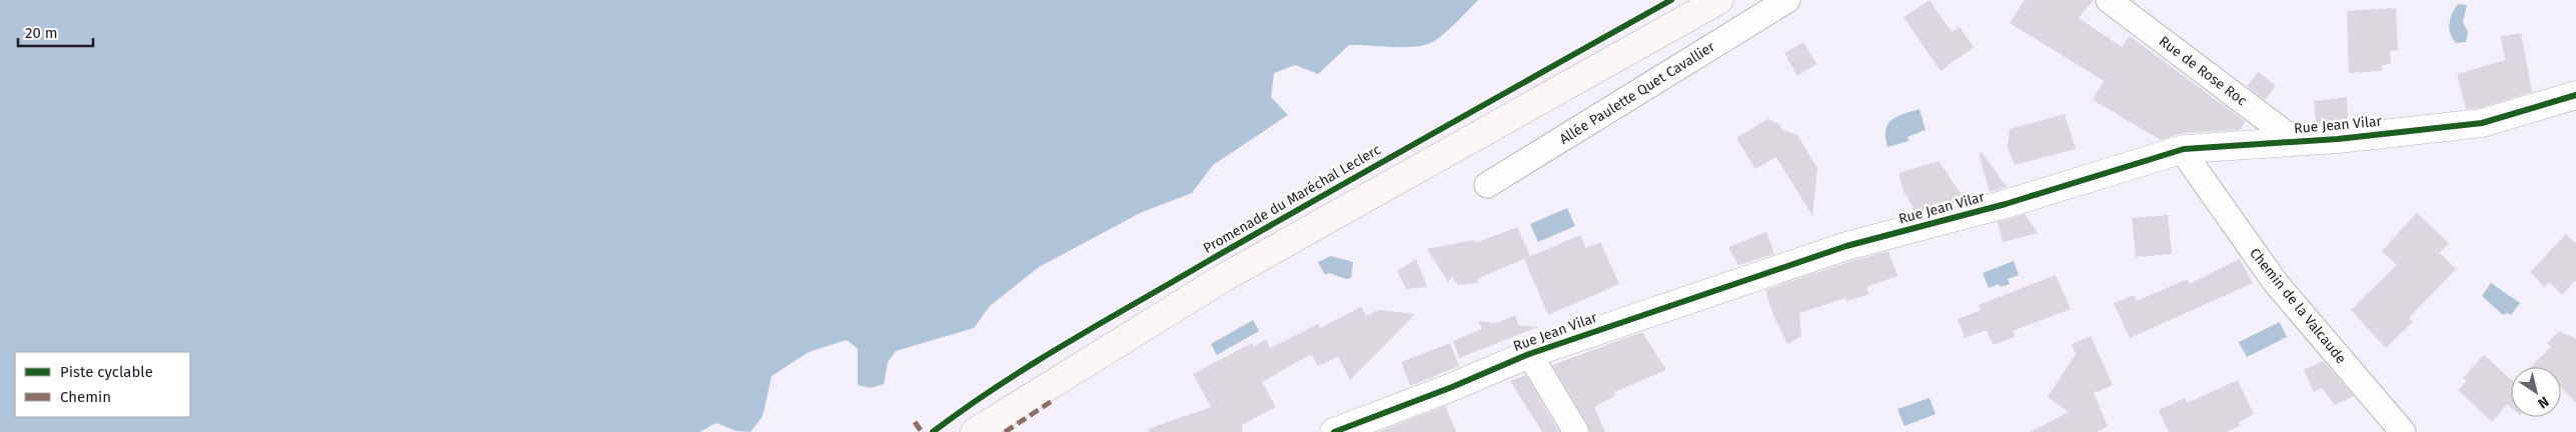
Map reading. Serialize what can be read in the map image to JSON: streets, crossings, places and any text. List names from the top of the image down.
{
  "streets": {
    "street": [
      "Rue de Rose Roc",
      "Allée Paulette Quet Cavallier",
      "Rue Jean Vilar",
      "Chemin de la Valcaude"
    ],
    "cycle path": ["Promenade du Maréchal Leclerc"]
  },
  "crossings": [
    ["Rue de Rose Roc", "Rue Jean Vilar"],
    ["Rue Jean Vilar", "Chemin de la Valcaude"]
  ],
  "legend": ["Piste cyclable", "Chemin"],
  "scale_bar": "20 m",
  "north": "bottom right"
}
